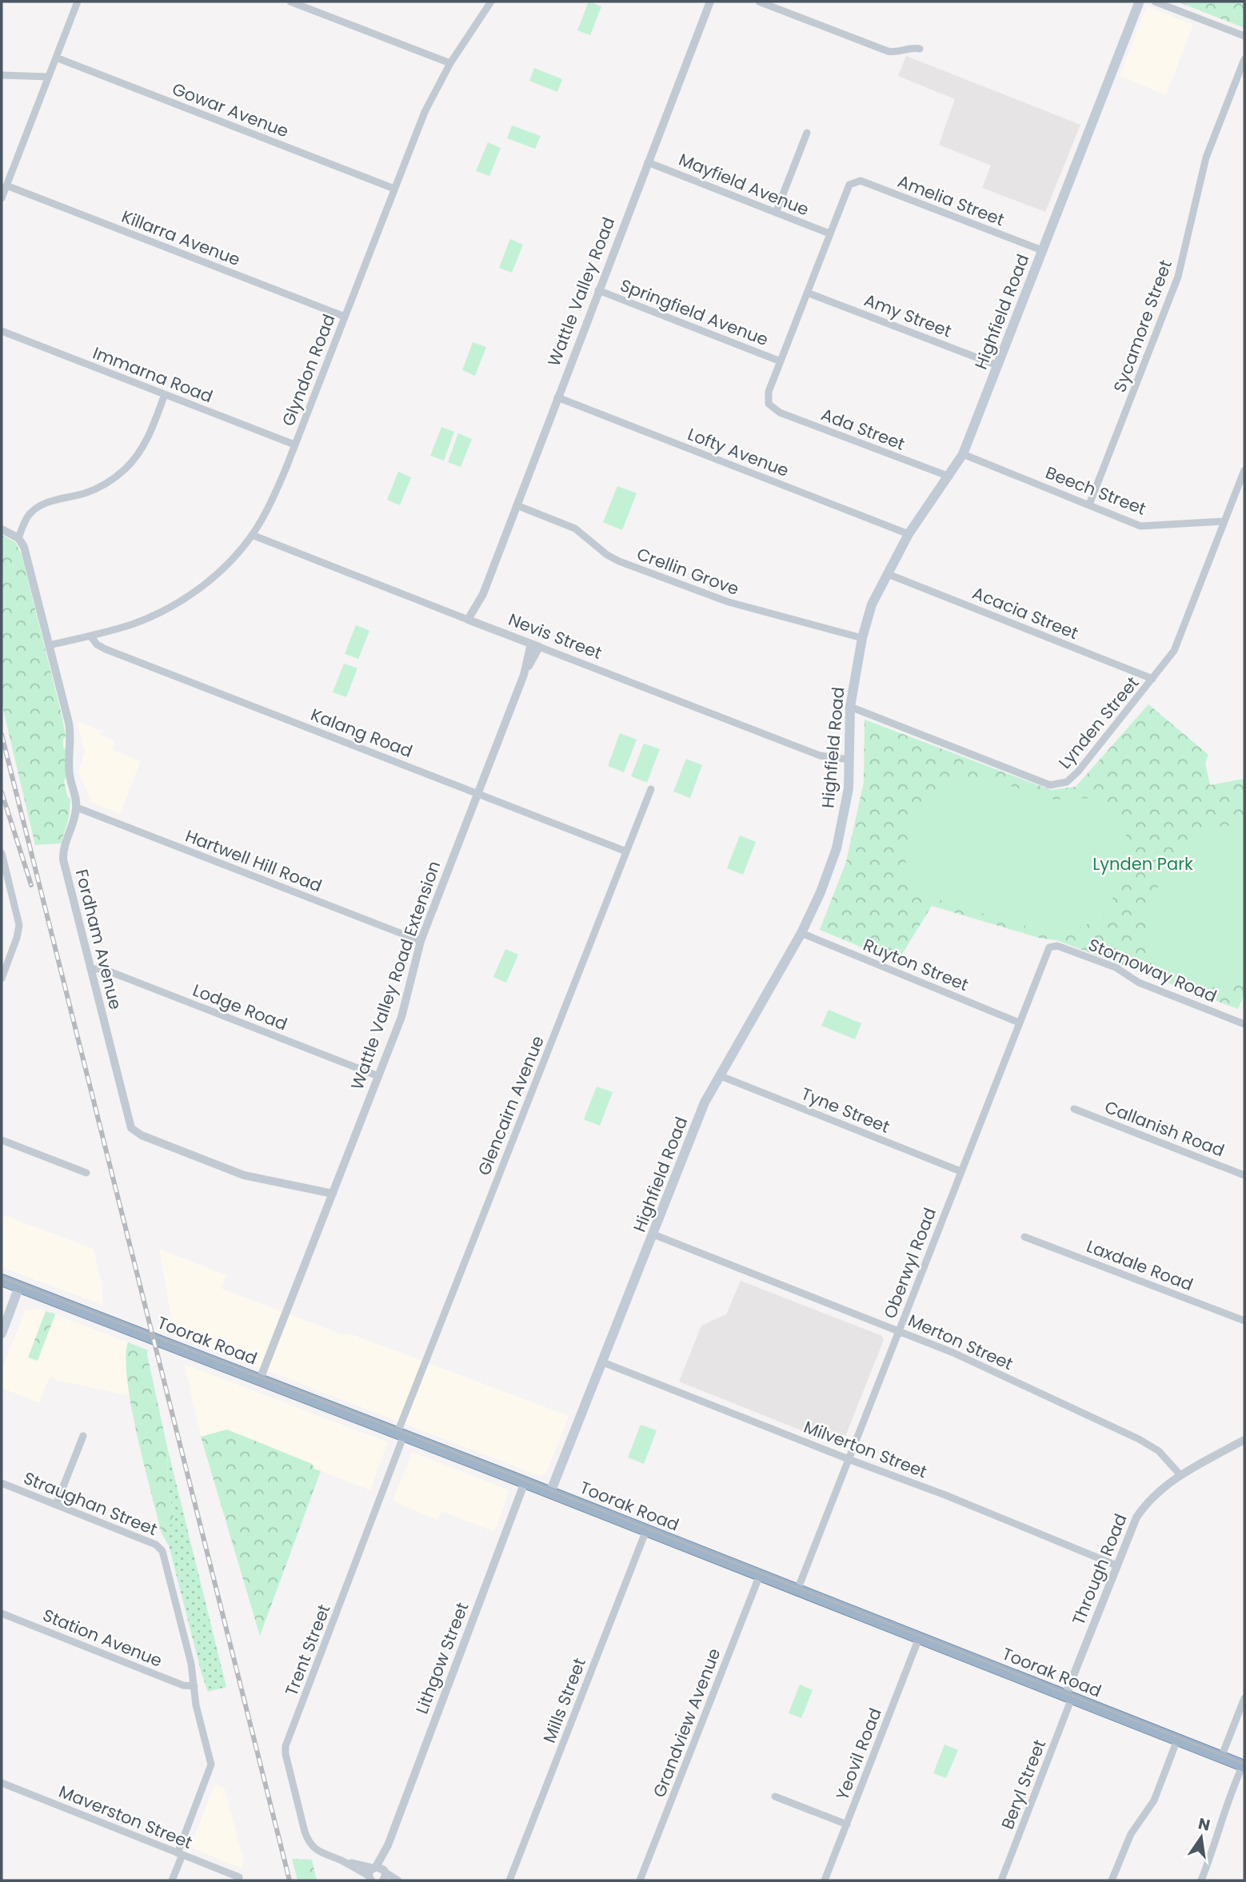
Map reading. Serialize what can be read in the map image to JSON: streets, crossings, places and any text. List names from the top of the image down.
{
  "streets": {
    "highway": ["Toorak Road"],
    "main road": ["Highfield Road"],
    "street": [
      "Gowar Avenue",
      "Mayfield Avenue",
      "Amelia Street",
      "Killarra Avenue",
      "Wattle Valley Road",
      "Springfield Avenue",
      "Amy Street",
      "Sycamore Street",
      "Glyndon Road",
      "Immarna Road",
      "Ada Street",
      "Lofty Avenue",
      "Beech Street",
      "Crellin Grove",
      "Acacia Street",
      "Nevis Street",
      "Lynden Street",
      "Kalang Road",
      "Hartwell Hill Road",
      "Fordham Avenue",
      "Ruyton Street",
      "Stornoway Road",
      "Wattle Valley Road Extension",
      "Lodge Road",
      "Glencairn Avenue",
      "Tyne Street",
      "Callanish Road",
      "Oberwyl Road",
      "Laxdale Road",
      "Merton Street",
      "Milverton Street",
      "Straughan Street",
      "Through Road",
      "Station Avenue",
      "Trent Street",
      "Lithgow Street",
      "Mills Street",
      "Grandview Avenue",
      "Yeovil Road",
      "Beryl Street",
      "Maverston Street"
    ]
  },
  "crossings": [
    ["Gowar Avenue", "Glyndon Road"],
    ["Mayfield Avenue", "Wattle Valley Road"],
    ["Mayfield Avenue", "Springfield Avenue"],
    ["Amelia Street", "Highfield Road"],
    ["Amelia Street", "Springfield Avenue"],
    ["Killarra Avenue", "Glyndon Road"],
    ["Wattle Valley Road", "Springfield Avenue"],
    ["Wattle Valley Road", "Lofty Avenue"],
    ["Wattle Valley Road", "Crellin Grove"],
    ["Wattle Valley Road", "Nevis Street"],
    ["Highfield Road", "Amy Street"],
    ["Highfield Road", "Ada Street"],
    ["Highfield Road", "Lofty Avenue"],
    ["Highfield Road", "Beech Street"],
    ["Highfield Road", "Crellin Grove"],
    ["Highfield Road", "Acacia Street"],
    ["Highfield Road", "Nevis Street"],
    ["Highfield Road", "Lynden Street"],
    ["Highfield Road", "Ruyton Street"],
    ["Highfield Road", "Tyne Street"],
    ["Highfield Road", "Toorak Road"],
    ["Highfield Road", "Merton Street"],
    ["Highfield Road", "Milverton Street"],
    ["Springfield Avenue", "Amy Street"],
    ["Springfield Avenue", "Ada Street"],
    ["Sycamore Street", "Beech Street"],
    ["Glyndon Road", "Immarna Road"],
    ["Glyndon Road", "Nevis Street"],
    ["Glyndon Road", "Kalang Road"],
    ["Glyndon Road", "Fordham Avenue"],
    ["Beech Street", "Lynden Street"],
    ["Acacia Street", "Lynden Street"],
    ["Nevis Street", "Wattle Valley Road Extension"],
    ["Kalang Road", "Wattle Valley Road Extension"],
    ["Kalang Road", "Glencairn Avenue"],
    ["Hartwell Hill Road", "Fordham Avenue"],
    ["Hartwell Hill Road", "Wattle Valley Road Extension"],
    ["Fordham Avenue", "Wattle Valley Road Extension"],
    ["Fordham Avenue", "Lodge Road"],
    ["Ruyton Street", "Oberwyl Road"],
    ["Stornoway Road", "Oberwyl Road"],
    ["Wattle Valley Road Extension", "Lodge Road"],
    ["Wattle Valley Road Extension", "Toorak Road"],
    ["Glencairn Avenue", "Toorak Road"],
    ["Glencairn Avenue", "Trent Street"],
    ["Tyne Street", "Oberwyl Road"],
    ["Oberwyl Road", "Toorak Road"],
    ["Oberwyl Road", "Merton Street"],
    ["Oberwyl Road", "Milverton Street"],
    ["Toorak Road", "Through Road"],
    ["Toorak Road", "Trent Street"],
    ["Toorak Road", "Lithgow Street"],
    ["Toorak Road", "Mills Street"],
    ["Toorak Road", "Grandview Avenue"],
    ["Toorak Road", "Yeovil Road"],
    ["Toorak Road", "Beryl Street"],
    ["Merton Street", "Through Road"],
    ["Milverton Street", "Through Road"],
    ["Straughan Street", "Station Avenue"],
    ["Through Road", "Beryl Street"],
    ["Trent Street", "Lithgow Street"]
  ],
  "parks": ["Lynden Park"],
  "north": "top"
}
